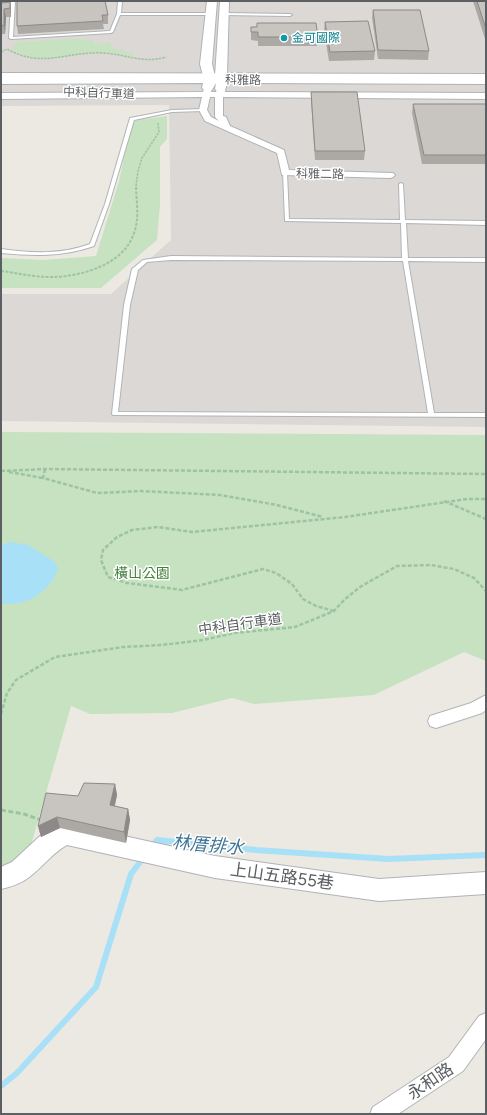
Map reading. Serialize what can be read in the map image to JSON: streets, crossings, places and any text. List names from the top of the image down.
{
  "streets": {
    "street": [
      "科雅路",
      "科雅二路",
      "上山五路55巷",
      "永和路"
    ],
    "path": ["中科自行車道"]
  },
  "water": ["林厝排水"],
  "parks": ["橫山公園"],
  "places": ["金可國際"]
}
